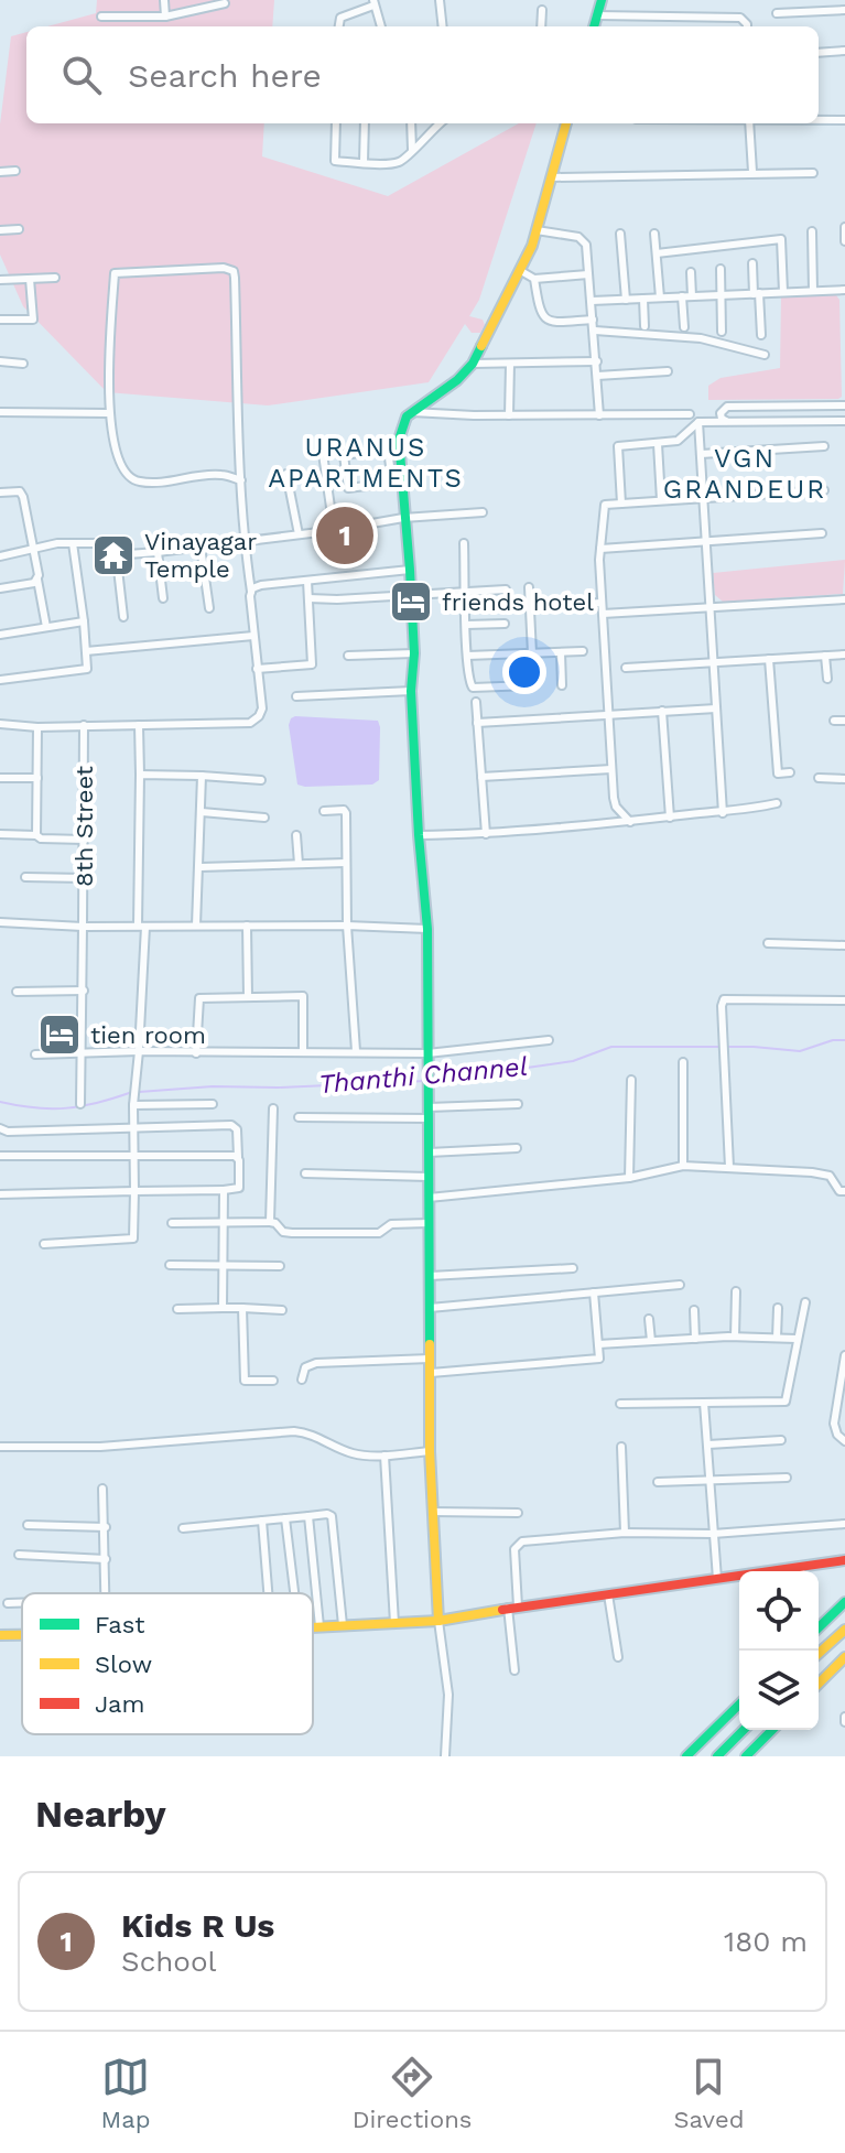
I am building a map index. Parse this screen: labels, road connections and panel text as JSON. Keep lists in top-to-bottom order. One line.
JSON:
{"streets":{"street":["8th Street"]},"districts":["URANUS APARTMENTS","VGN GRANDEUR"],"water":["Thanthi Channel"],"places":{"temple":["Vinayagar Temple"],"hotel":["friends hotel","tien room"]},"legend":["Fast","Slow","Jam"],"page":{"search":"Search here","pins":"1","heading":"Nearby","list":[{"mark":"1","name":"Kids R Us","note":"School","value":"180 m"}],"nav":["Map","Directions","Saved"]}}
